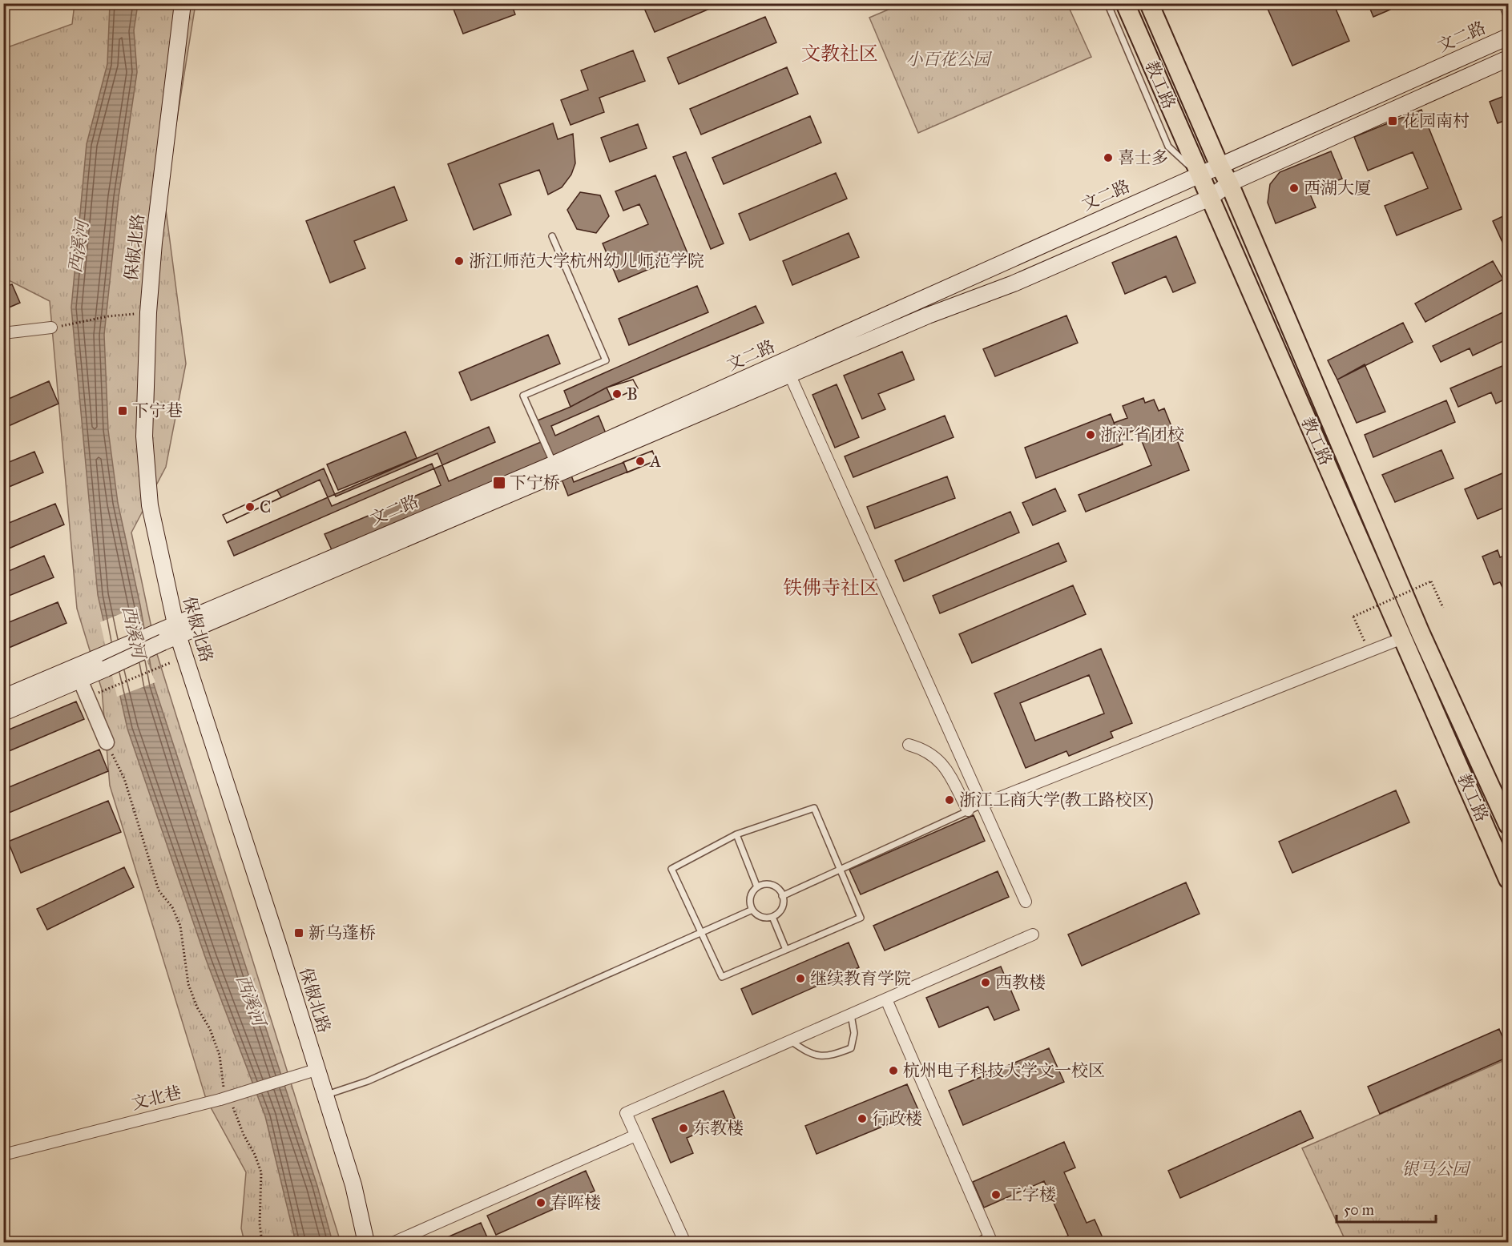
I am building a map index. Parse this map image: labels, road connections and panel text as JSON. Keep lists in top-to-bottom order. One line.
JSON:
{"streets":{"main road":["文二路","教工路","保俶北路"],"street":["文北巷"]},"crossings":[["文二路","教工路"],["文二路","保俶北路"],["保俶北路","文北巷"]],"districts":["文教社区","铁佛寺社区"],"water":["西溪河"],"parks":["小百花公园","银马公园"],"places":{"transit":["花园南村","下宁巷","下宁桥","新乌蓬桥"],"other":["喜士多","西湖大厦","浙江师范大学杭州幼儿师范学院","B","浙江省团校","A","C","浙江工商大学(教工路校区)","继续教育学院","西教楼","杭州电子科技大学文一校区","行政楼","东教楼","工字楼","春晖楼"]},"scale_bar":"50 m"}
